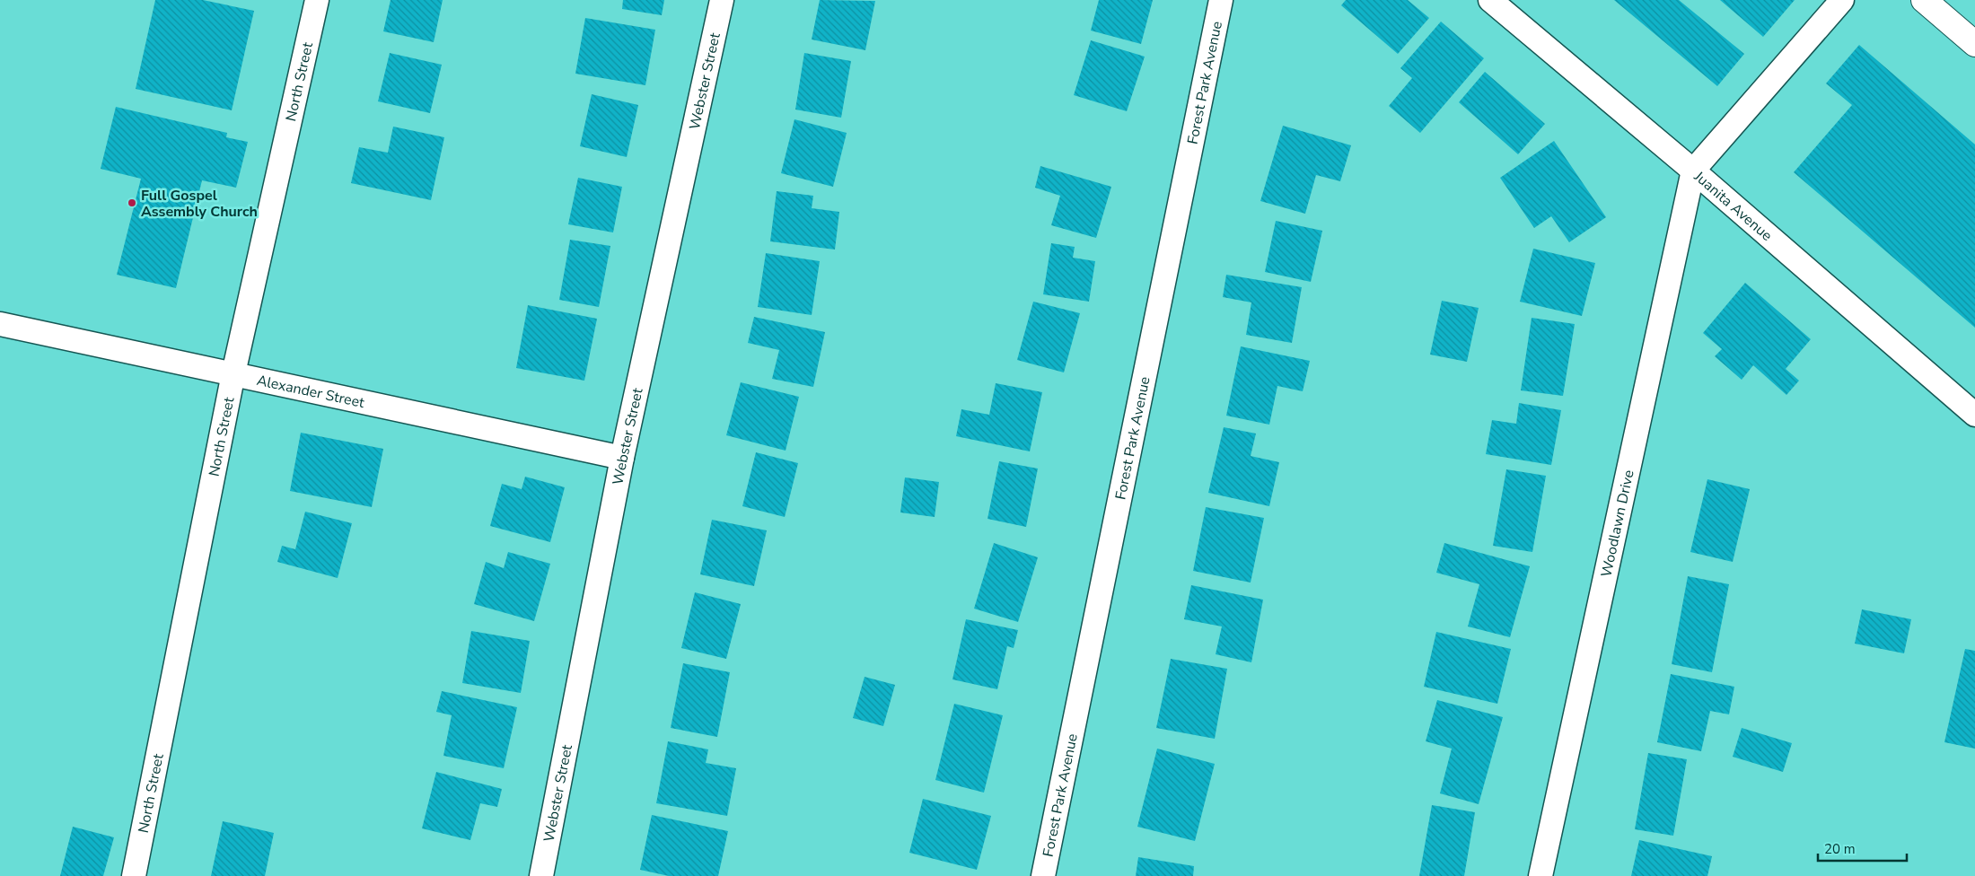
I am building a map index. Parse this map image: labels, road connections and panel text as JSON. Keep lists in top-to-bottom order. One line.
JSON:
{"streets":{"street":["North Street","Webster Street","Forest Park Avenue","Juanita Avenue","Alexander Street","Woodlawn Drive"]},"crossings":[["North Street","Alexander Street"],["Webster Street","Alexander Street"],["Juanita Avenue","Woodlawn Drive"]],"places":["Full Gospel Assembly Church"],"scale_bar":"20 m"}
